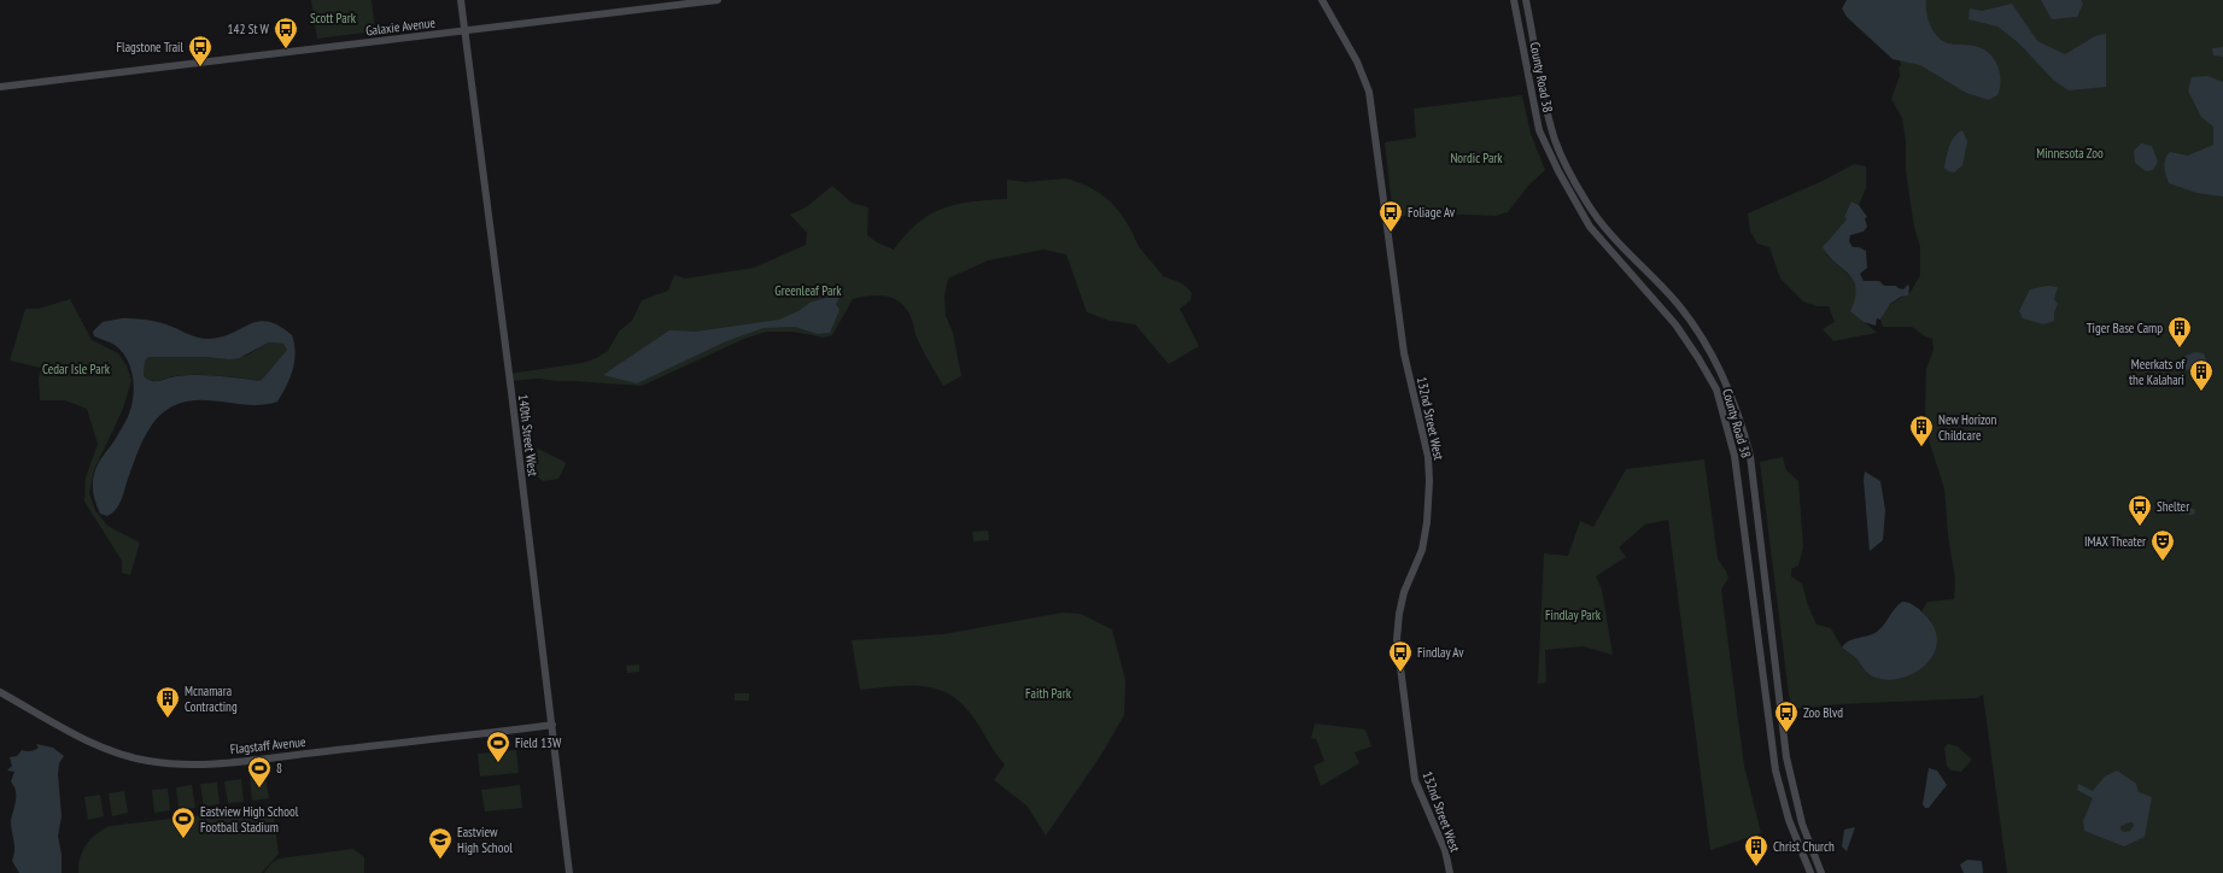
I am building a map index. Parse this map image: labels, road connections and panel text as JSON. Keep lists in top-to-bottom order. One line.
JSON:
{"streets":{"street":["Galaxie Avenue","County Road 38","132nd Street West","140th Street West","Flagstaff Avenue"]},"crossings":[["Galaxie Avenue","140th Street West"],["140th Street West","Flagstaff Avenue"]],"parks":["Scott Park","Minnesota Zoo","Nordic Park","Greenleaf Park","Cedar Isle Park","Findlay Park","Faith Park"],"places":{"bus stop":["142 St W","Flagstone Trail","Foliage Av","Shelter","Findlay Av","Zoo Blvd"],"building":["Tiger Base Camp","Meerkats of the Kalahari","New Horizon Childcare","Mcnamara Contracting","Christ Church"],"theatre":["IMAX Theater"],"sports":["Field 13W","8","Eastview High School Football Stadium"],"school or university":["Eastview High School"]}}
